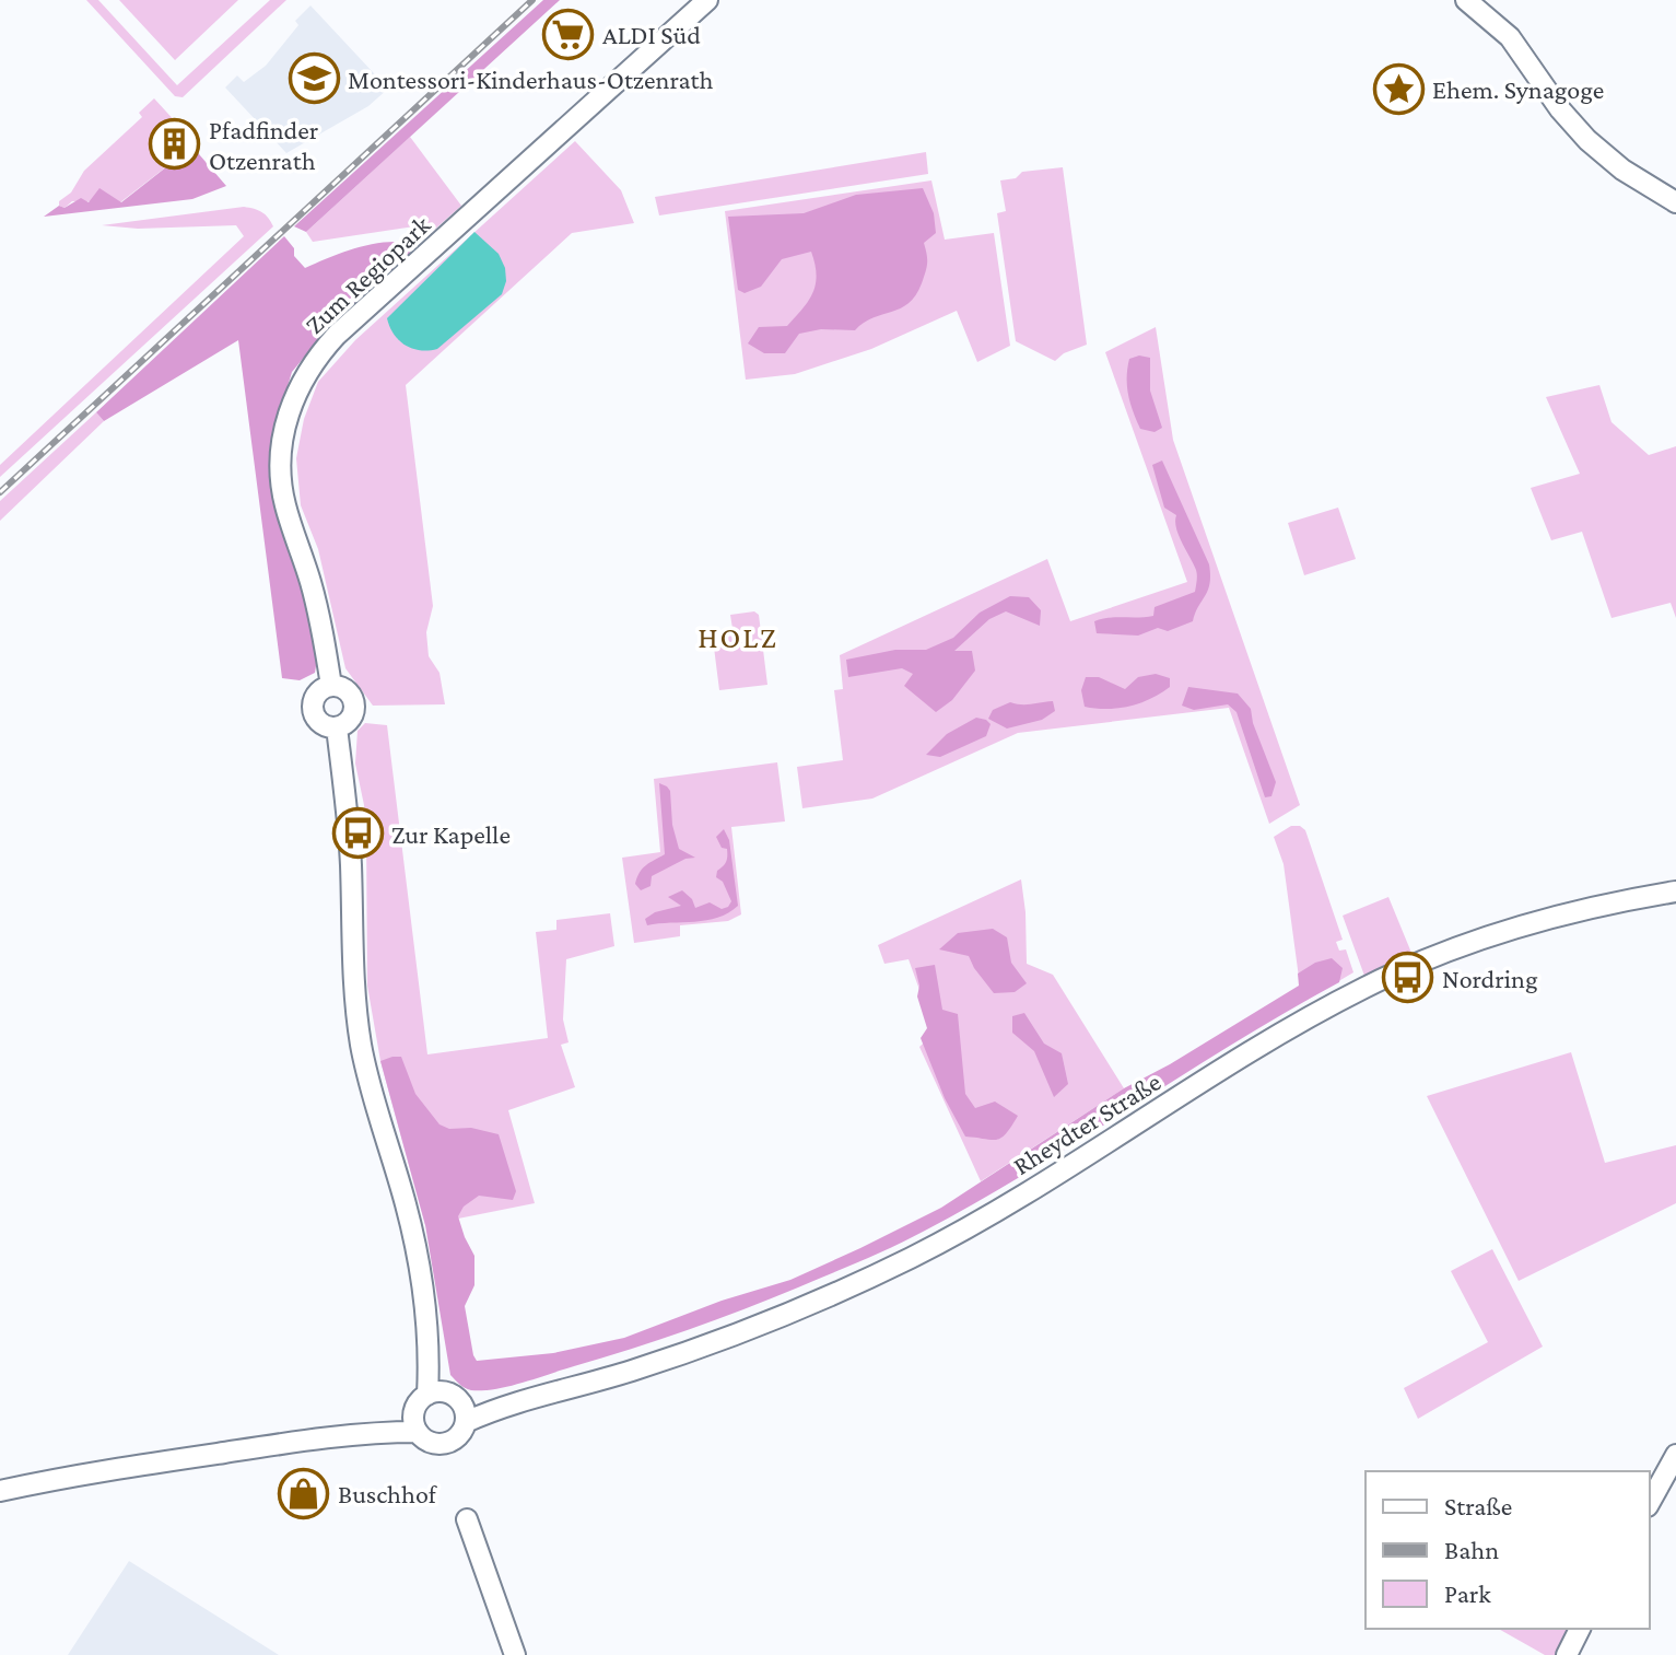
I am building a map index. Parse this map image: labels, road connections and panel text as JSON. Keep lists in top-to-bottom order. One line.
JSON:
{"streets":{"street":["Zum Regiopark","Rheydter Straße"]},"crossings":[["Zum Regiopark","Rheydter Straße"]],"districts":["HOLZ"],"places":{"supermarket":["ALDI Süd"],"school or university":["Montessori-Kinderhaus-Otzenrath"],"place":["Ehem. Synagoge"],"building":["Pfadfinder Otzenrath"],"bus stop":["Zur Kapelle","Nordring"],"shop":["Buschhof"]},"legend":["Straße","Bahn","Park"]}
